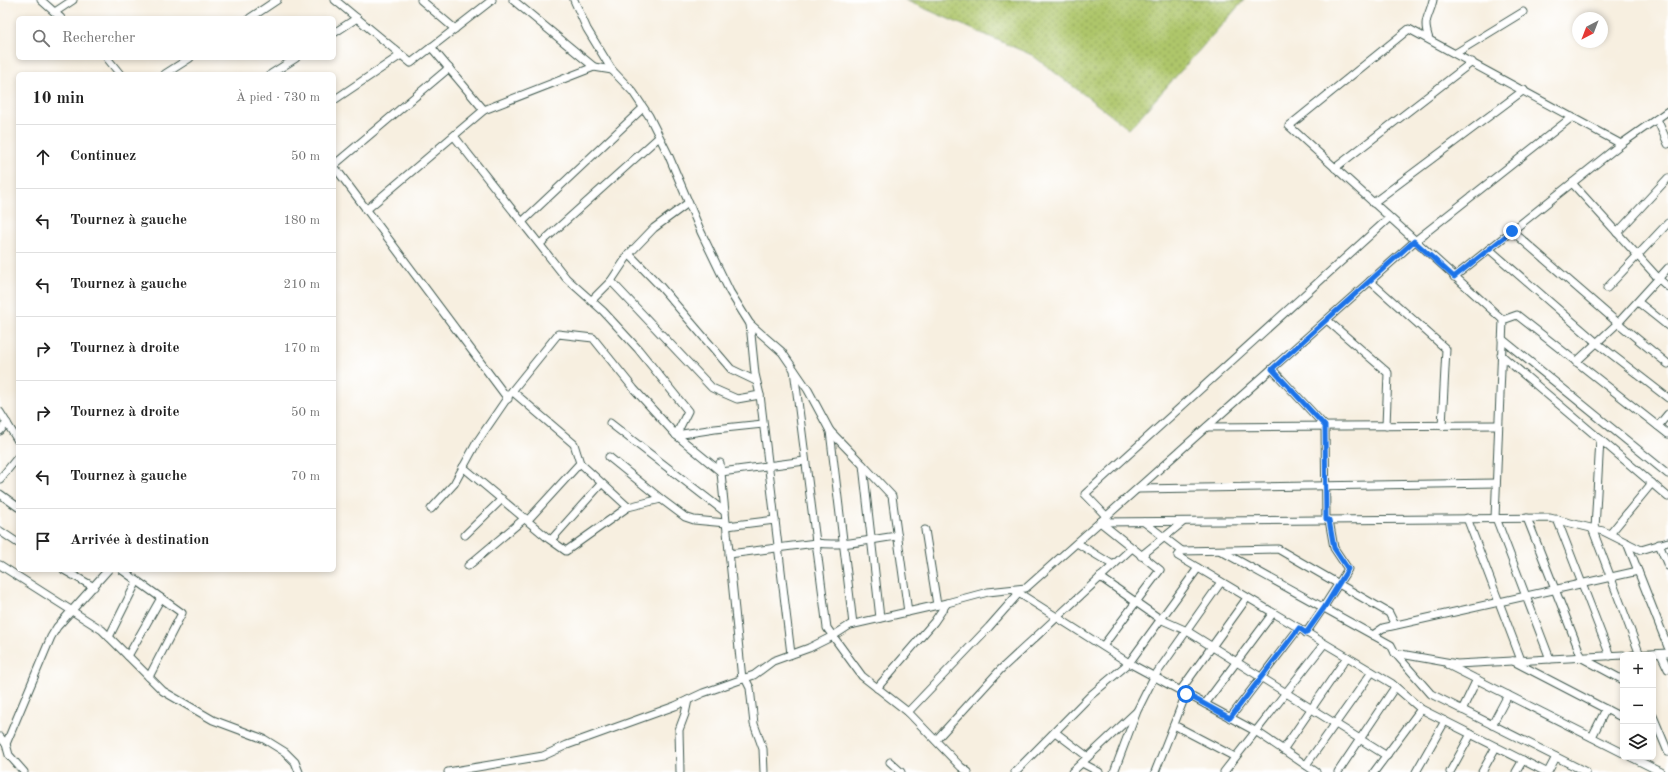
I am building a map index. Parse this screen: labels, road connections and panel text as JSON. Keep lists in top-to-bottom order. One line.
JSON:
{"north":"bottom left","page":{"search":"Rechercher","heading":["10 min","À pied · 730 m"],"list":[["Continuez","50 m"],["Tournez à gauche","180 m"],["Tournez à gauche","210 m"],["Tournez à droite","170 m"],["Tournez à droite","50 m"],["Tournez à gauche","70 m"],"Arrivée à destination"],"map_buttons":["+","−"]}}
